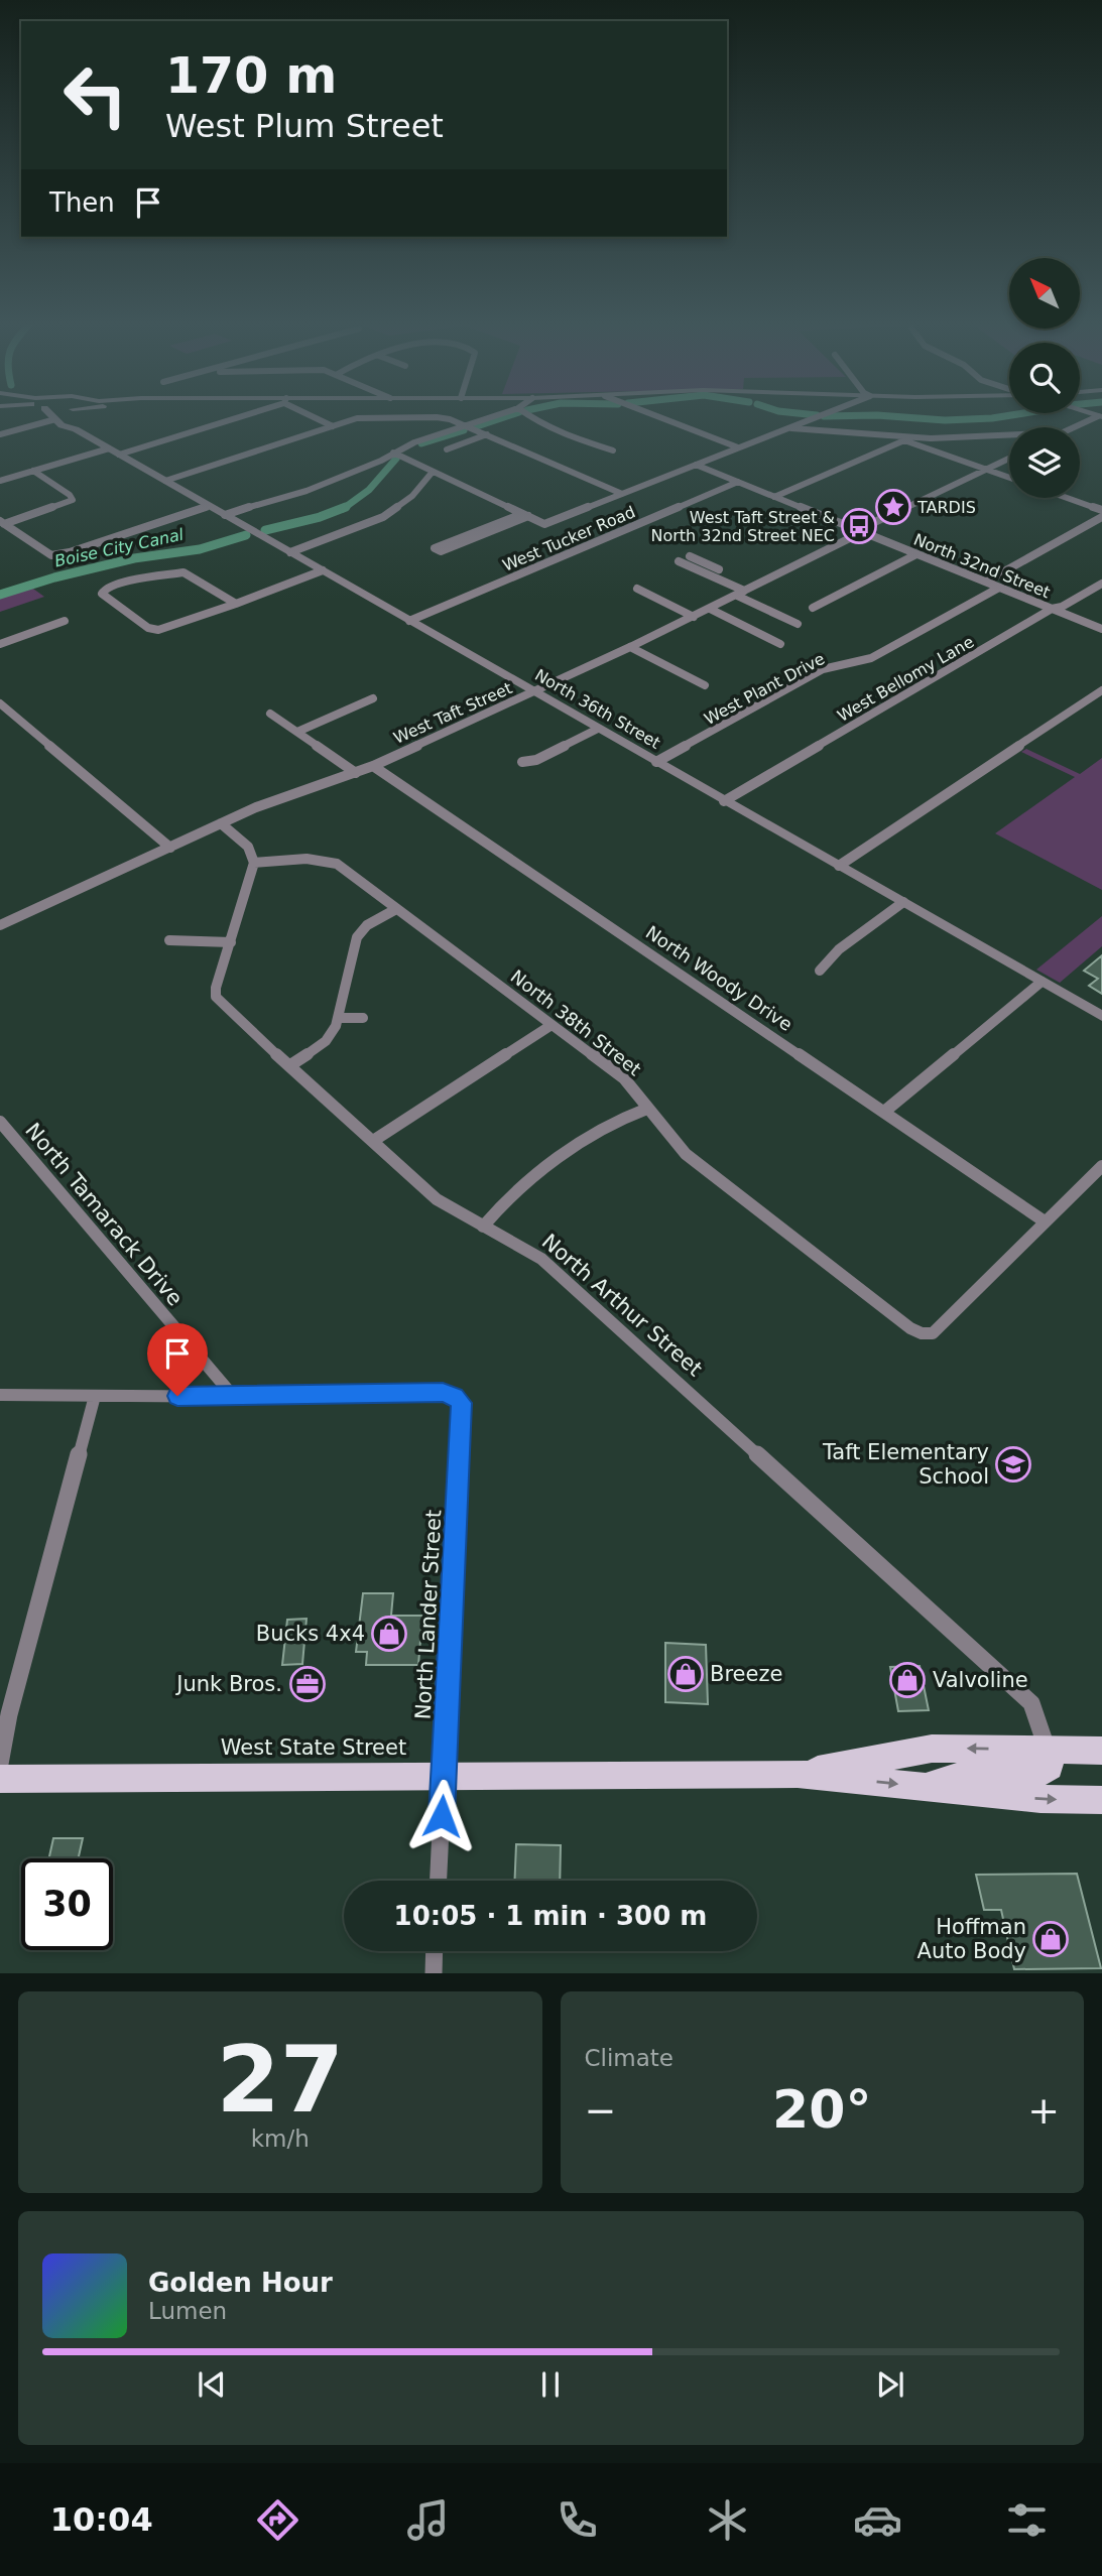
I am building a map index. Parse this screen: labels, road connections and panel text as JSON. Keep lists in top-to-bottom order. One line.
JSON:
{"streets":{"main road":["West State Street"],"street":["West Tucker Road","North 32nd Street","West Bellomy Lane","West Plant Drive","North 36th Street","West Taft Street","North Woody Drive","North 38th Street","North Tamarack Drive","North Arthur Street","North Lander Street"]},"crossings":[["West Tucker Road","North 32nd Street"],["West Tucker Road","North 36th Street"],["North 32nd Street","West Bellomy Lane"],["North 32nd Street","West Plant Drive"],["North 32nd Street","West Taft Street"],["West Bellomy Lane","North 36th Street"],["West Plant Drive","North 36th Street"],["North 36th Street","West Taft Street"],["West Taft Street","North Woody Drive"],["North Woody Drive","North 38th Street"],["North 38th Street","North Arthur Street"],["North Tamarack Drive","North Lander Street"],["North Arthur Street","West State Street"],["North Lander Street","West State Street"]],"water":["Boise City Canal"],"places":{"place":["TARDIS"],"bus stop":["West Taft Street & North 32nd Street NEC"],"school or university":["Taft Elementary School"],"shop":["Bucks 4x4","Breeze","Valvoline","Hoffman Auto Body"],"office":["Junk Bros."]},"north":"top left","page":{"turn":["170 m","West Plum Street"],"then":"Then","limit":"30","trip":"10:05 · 1 min · 300 m","tile":[["27","km/h"],"Climate"],"heat":["−","20°","+"],"song":["Golden Hour","Lumen"],"tabs":"10:04"}}
